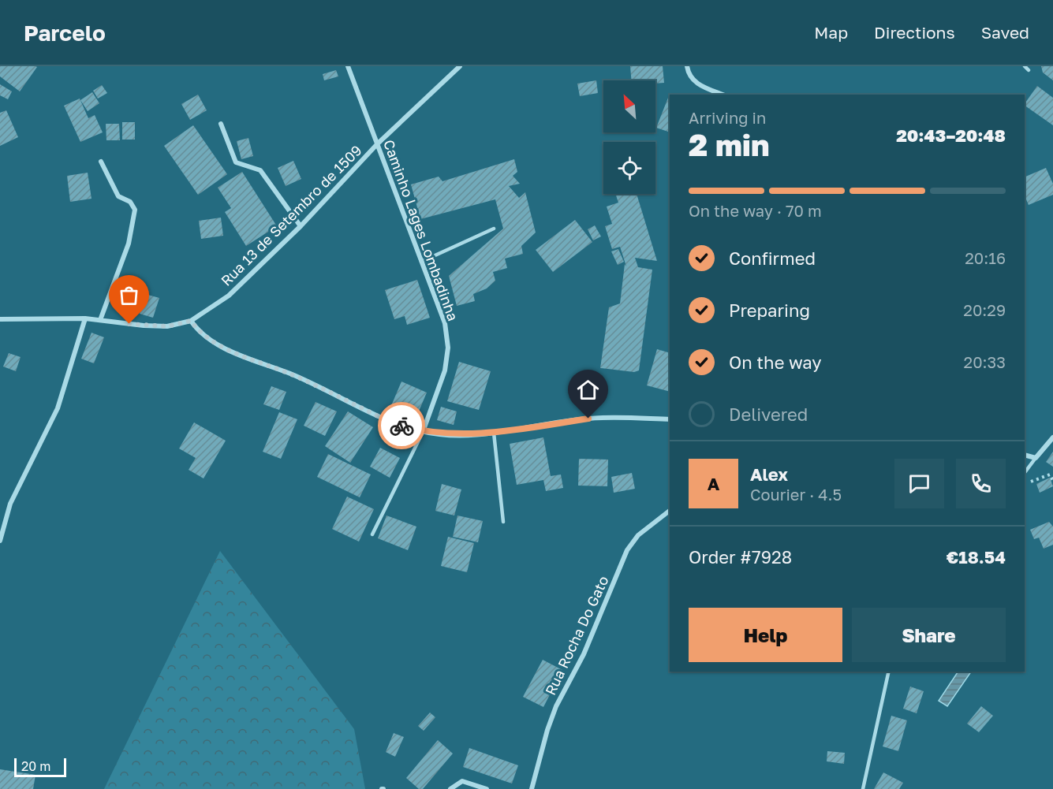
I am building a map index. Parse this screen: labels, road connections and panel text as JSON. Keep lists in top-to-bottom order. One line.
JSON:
{"streets":{"street":["Rua 13 de Setembro de 1509","Caminho Lages Lombadinha","Rua Rocha Do Gato"]},"crossings":[["Rua 13 de Setembro de 1509","Caminho Lages Lombadinha"]],"scale_bar":"20 m","north":"top left","page":{"header":"Parcelo","nav":["Map","Directions","Saved"],"heading":["2 min","Arriving in","20:43–20:48"],"panel":["Alex","Courier · 4.5","Order #7928","€18.54"],"bar":"On the way · 70 m","list":[["Confirmed","20:16"],["Preparing","20:29"],["On the way","20:33"],"Delivered"],"round":"A","buttons":["Help","Share"],"scale":"20 m"}}
